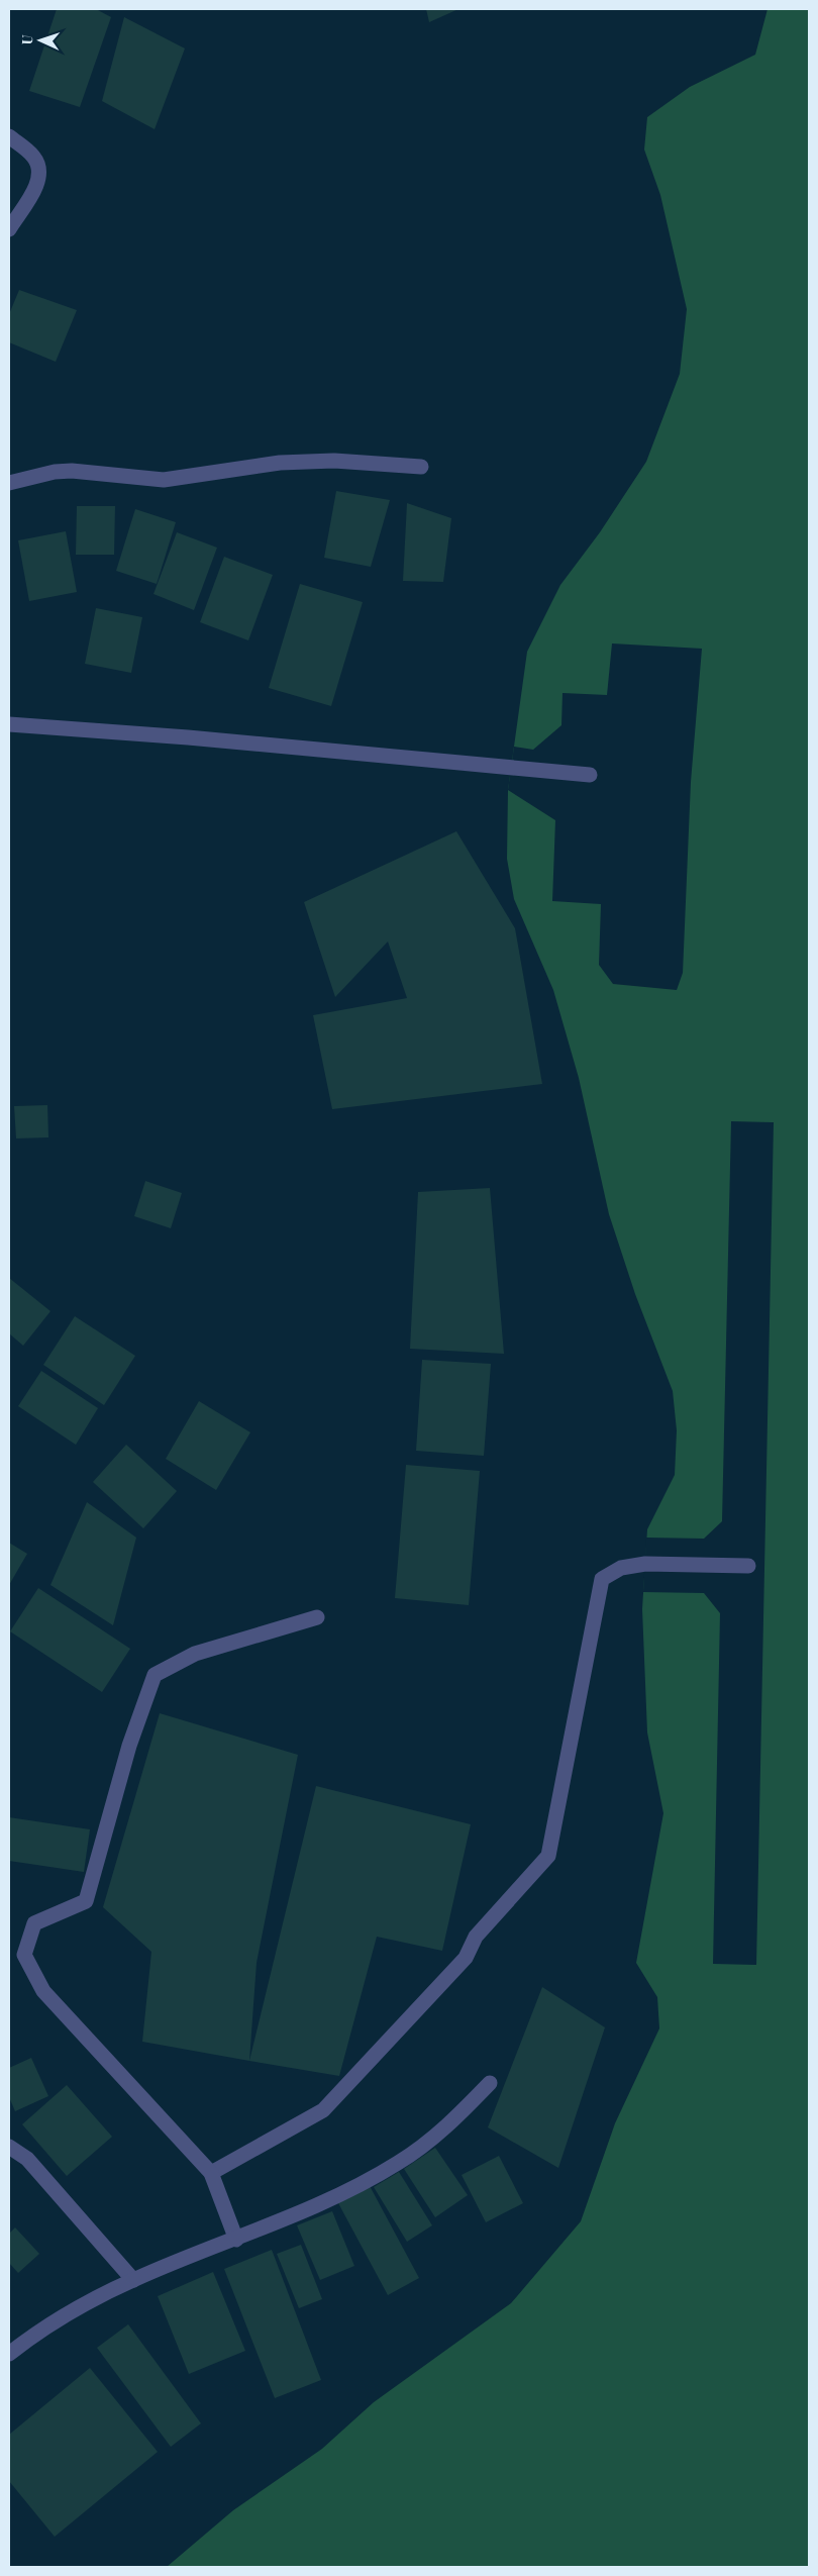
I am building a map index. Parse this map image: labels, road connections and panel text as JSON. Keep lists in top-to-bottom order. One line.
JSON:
{"north":"left"}
